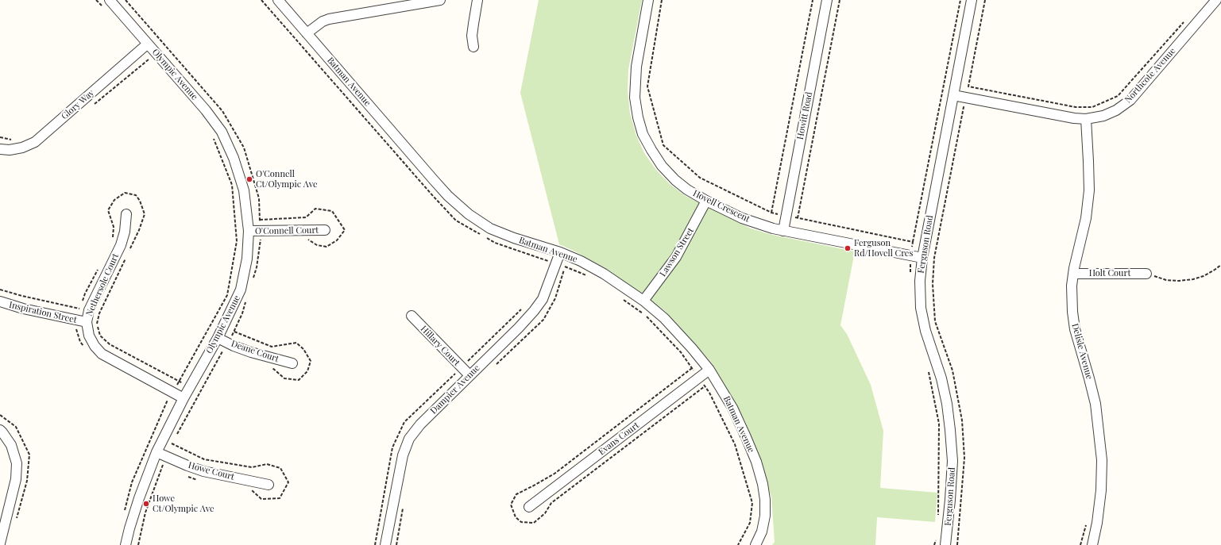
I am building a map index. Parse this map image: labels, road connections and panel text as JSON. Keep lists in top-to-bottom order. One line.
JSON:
{"streets":{"street":["Olympic Avenue","Northcote Avenue","Batman Avenue","Glory Way","Howitt Road","Hovell Crescent","O'Connell Court","Ferguson Road","Lawson Street","Holt Court","Nethersole Court","Inspiration Street","Hillary Court","Deane Court","Delisle Avenue","Dampier Avenue","Evans Court","Howe Court"]},"crossings":[["Olympic Avenue","Glory Way"],["Olympic Avenue","O'Connell Court"],["Olympic Avenue","Nethersole Court"],["Olympic Avenue","Deane Court"],["Olympic Avenue","Howe Court"],["Northcote Avenue","Ferguson Road"],["Northcote Avenue","Delisle Avenue"],["Batman Avenue","Lawson Street"],["Batman Avenue","Dampier Avenue"],["Batman Avenue","Evans Court"],["Howitt Road","Hovell Crescent"],["Hovell Crescent","Ferguson Road"],["Hovell Crescent","Lawson Street"],["Holt Court","Delisle Avenue"],["Nethersole Court","Inspiration Street"],["Hillary Court","Dampier Avenue"]],"places":["O'Connell Ct/Olympic Ave","Ferguson Rd/Hovell Cres","Howe Ct/Olympic Ave"]}
